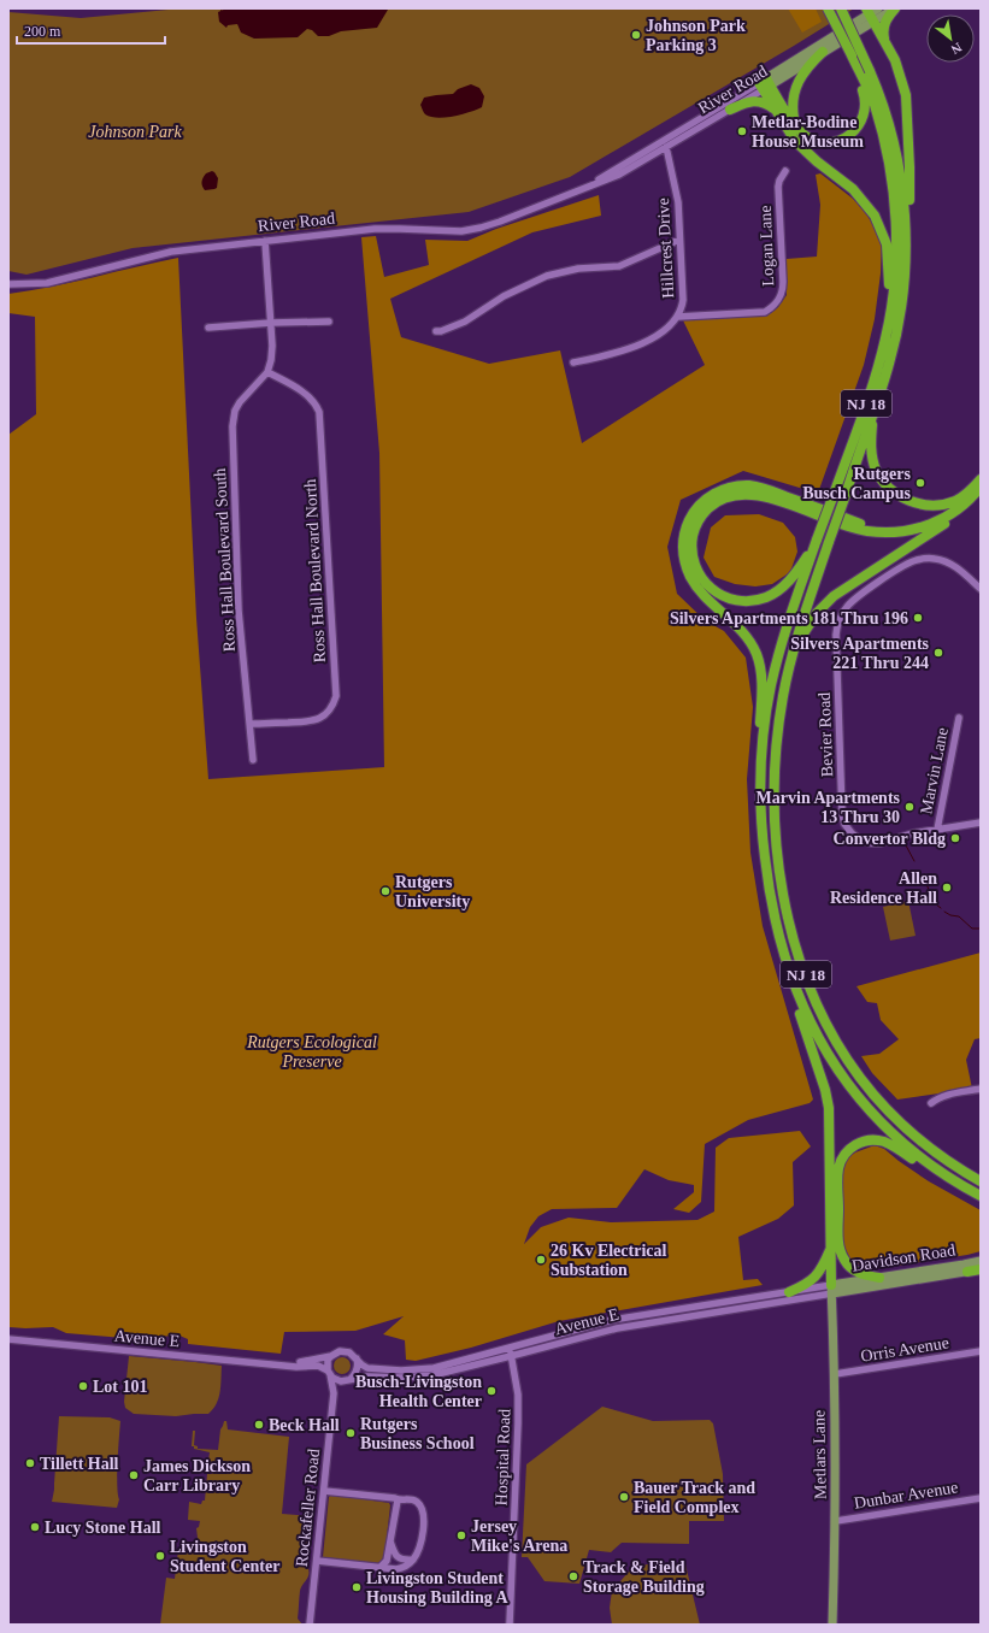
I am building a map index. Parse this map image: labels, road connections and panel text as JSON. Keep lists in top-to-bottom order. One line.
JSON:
{"streets":{"highway":["NJ 18"],"main road":["River Road","Davidson Road","Metlars Lane"],"street":["Logan Lane","Hillcrest Drive","Ross Hall Boulevard South","Ross Hall Boulevard North","Bevier Road","Marvin Lane","Avenue E","Orris Avenue","Hospital Road","Dunbar Avenue","Rockafeller Road"]},"crossings":[["River Road","Hillcrest Drive"],["Logan Lane","Hillcrest Drive"],["Ross Hall Boulevard South","Ross Hall Boulevard North"],["Bevier Road","Marvin Lane"],["Davidson Road","Avenue E"],["Davidson Road","Metlars Lane"],["Avenue E","Metlars Lane"],["Avenue E","Hospital Road"],["Avenue E","Rockafeller Road"],["Orris Avenue","Metlars Lane"],["Metlars Lane","Dunbar Avenue"]],"parks":["Johnson Park","Rutgers Ecological Preserve"],"places":["Johnson Park Parking 3","Metlar-Bodine House Museum","Rutgers Busch Campus","Silvers Apartments 181 Thru 196","Silvers Apartments 221 Thru 244","Marvin Apartments 13 Thru 30","Convertor Bldg","Allen Residence Hall","Rutgers University","26 Kv Electrical Substation","Lot 101","Busch-Livingston Health Center","Beck Hall","Rutgers Business School","Tillett Hall","James Dickson Carr Library","Bauer Track and Field Complex","Lucy Stone Hall","Jersey Mike's Arena","Livingston Student Center","Track & Field Storage Building","Livingston Student Housing Building A"],"scale_bar":"200 m","north":"bottom right"}
